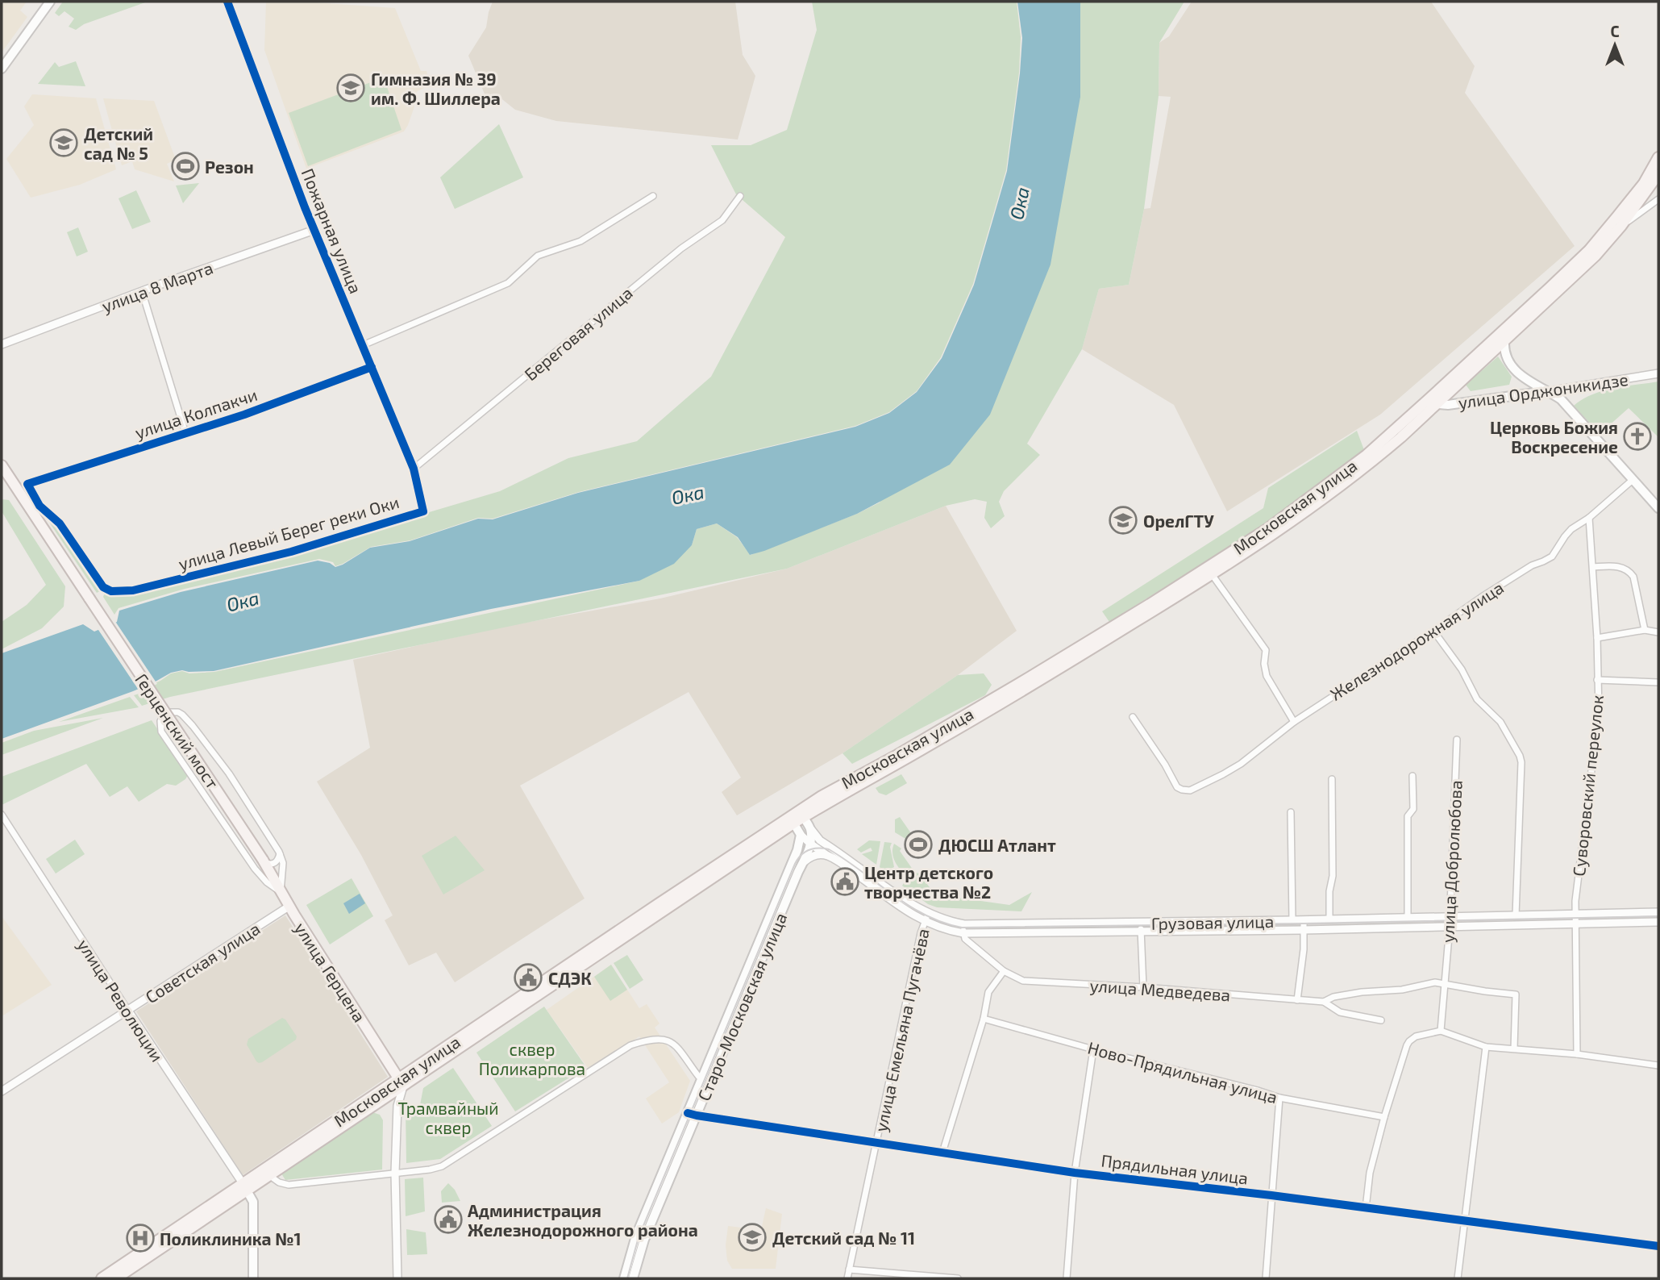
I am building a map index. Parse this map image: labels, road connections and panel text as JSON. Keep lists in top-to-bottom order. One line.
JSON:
{"streets":{"main road":["улица Орджоникидзе","Московская улица","Герценский мост","Грузовая улица","улица Герцена","Старо-Московская улица"],"street":["Пожарная улица","улица 8 Марта","Береговая улица","улица Колпакчи","улица Левый Берег реки Оки","Железнодорожная улица","Суворовский переулок","улица Добролюбова","Советская улица","улица Медведева","улица Революции","улица Емельяна Пугачёва","Ново-Прядильная улица","Прядильная улица"]},"crossings":[["Пожарная улица","улица 8 Марта"],["Пожарная улица","Береговая улица"],["Пожарная улица","улица Колпакчи"],["Пожарная улица","улица Левый Берег реки Оки"],["Береговая улица","улица Левый Берег реки Оки"],["улица Орджоникидзе","Московская улица"],["улица Колпакчи","улица Левый Берег реки Оки"],["Московская улица","Грузовая улица"],["Московская улица","улица Герцена"],["Московская улица","улица Революции"],["Железнодорожная улица","Суворовский переулок"],["Герценский мост","улица Герцена"],["Суворовский переулок","Грузовая улица"],["улица Добролюбова","Грузовая улица"],["Грузовая улица","улица Медведева"],["Грузовая улица","Старо-Московская улица"],["Грузовая улица","улица Емельяна Пугачёва"],["Советская улица","улица Герцена"],["Советская улица","улица Революции"],["Старо-Московская улица","Прядильная улица"],["улица Емельяна Пугачёва","Прядильная улица"]],"water":["Ока"],"parks":["сквер Поликарпова","Трамвайный сквер"],"places":{"school or university":["Гимназия № 39 им. Ф. Шиллера","Детский сад № 5","ОрелГТУ","Детский сад № 11"],"sports":["Резон","ДЮСШ Атлант"],"church":["Церковь Божия Воскресение"],"public building":["Центр детского творчества №2","СДЭК","Администрация Железнодорожного района"],"hospital":["Поликлиника №1"]},"north":"top"}
